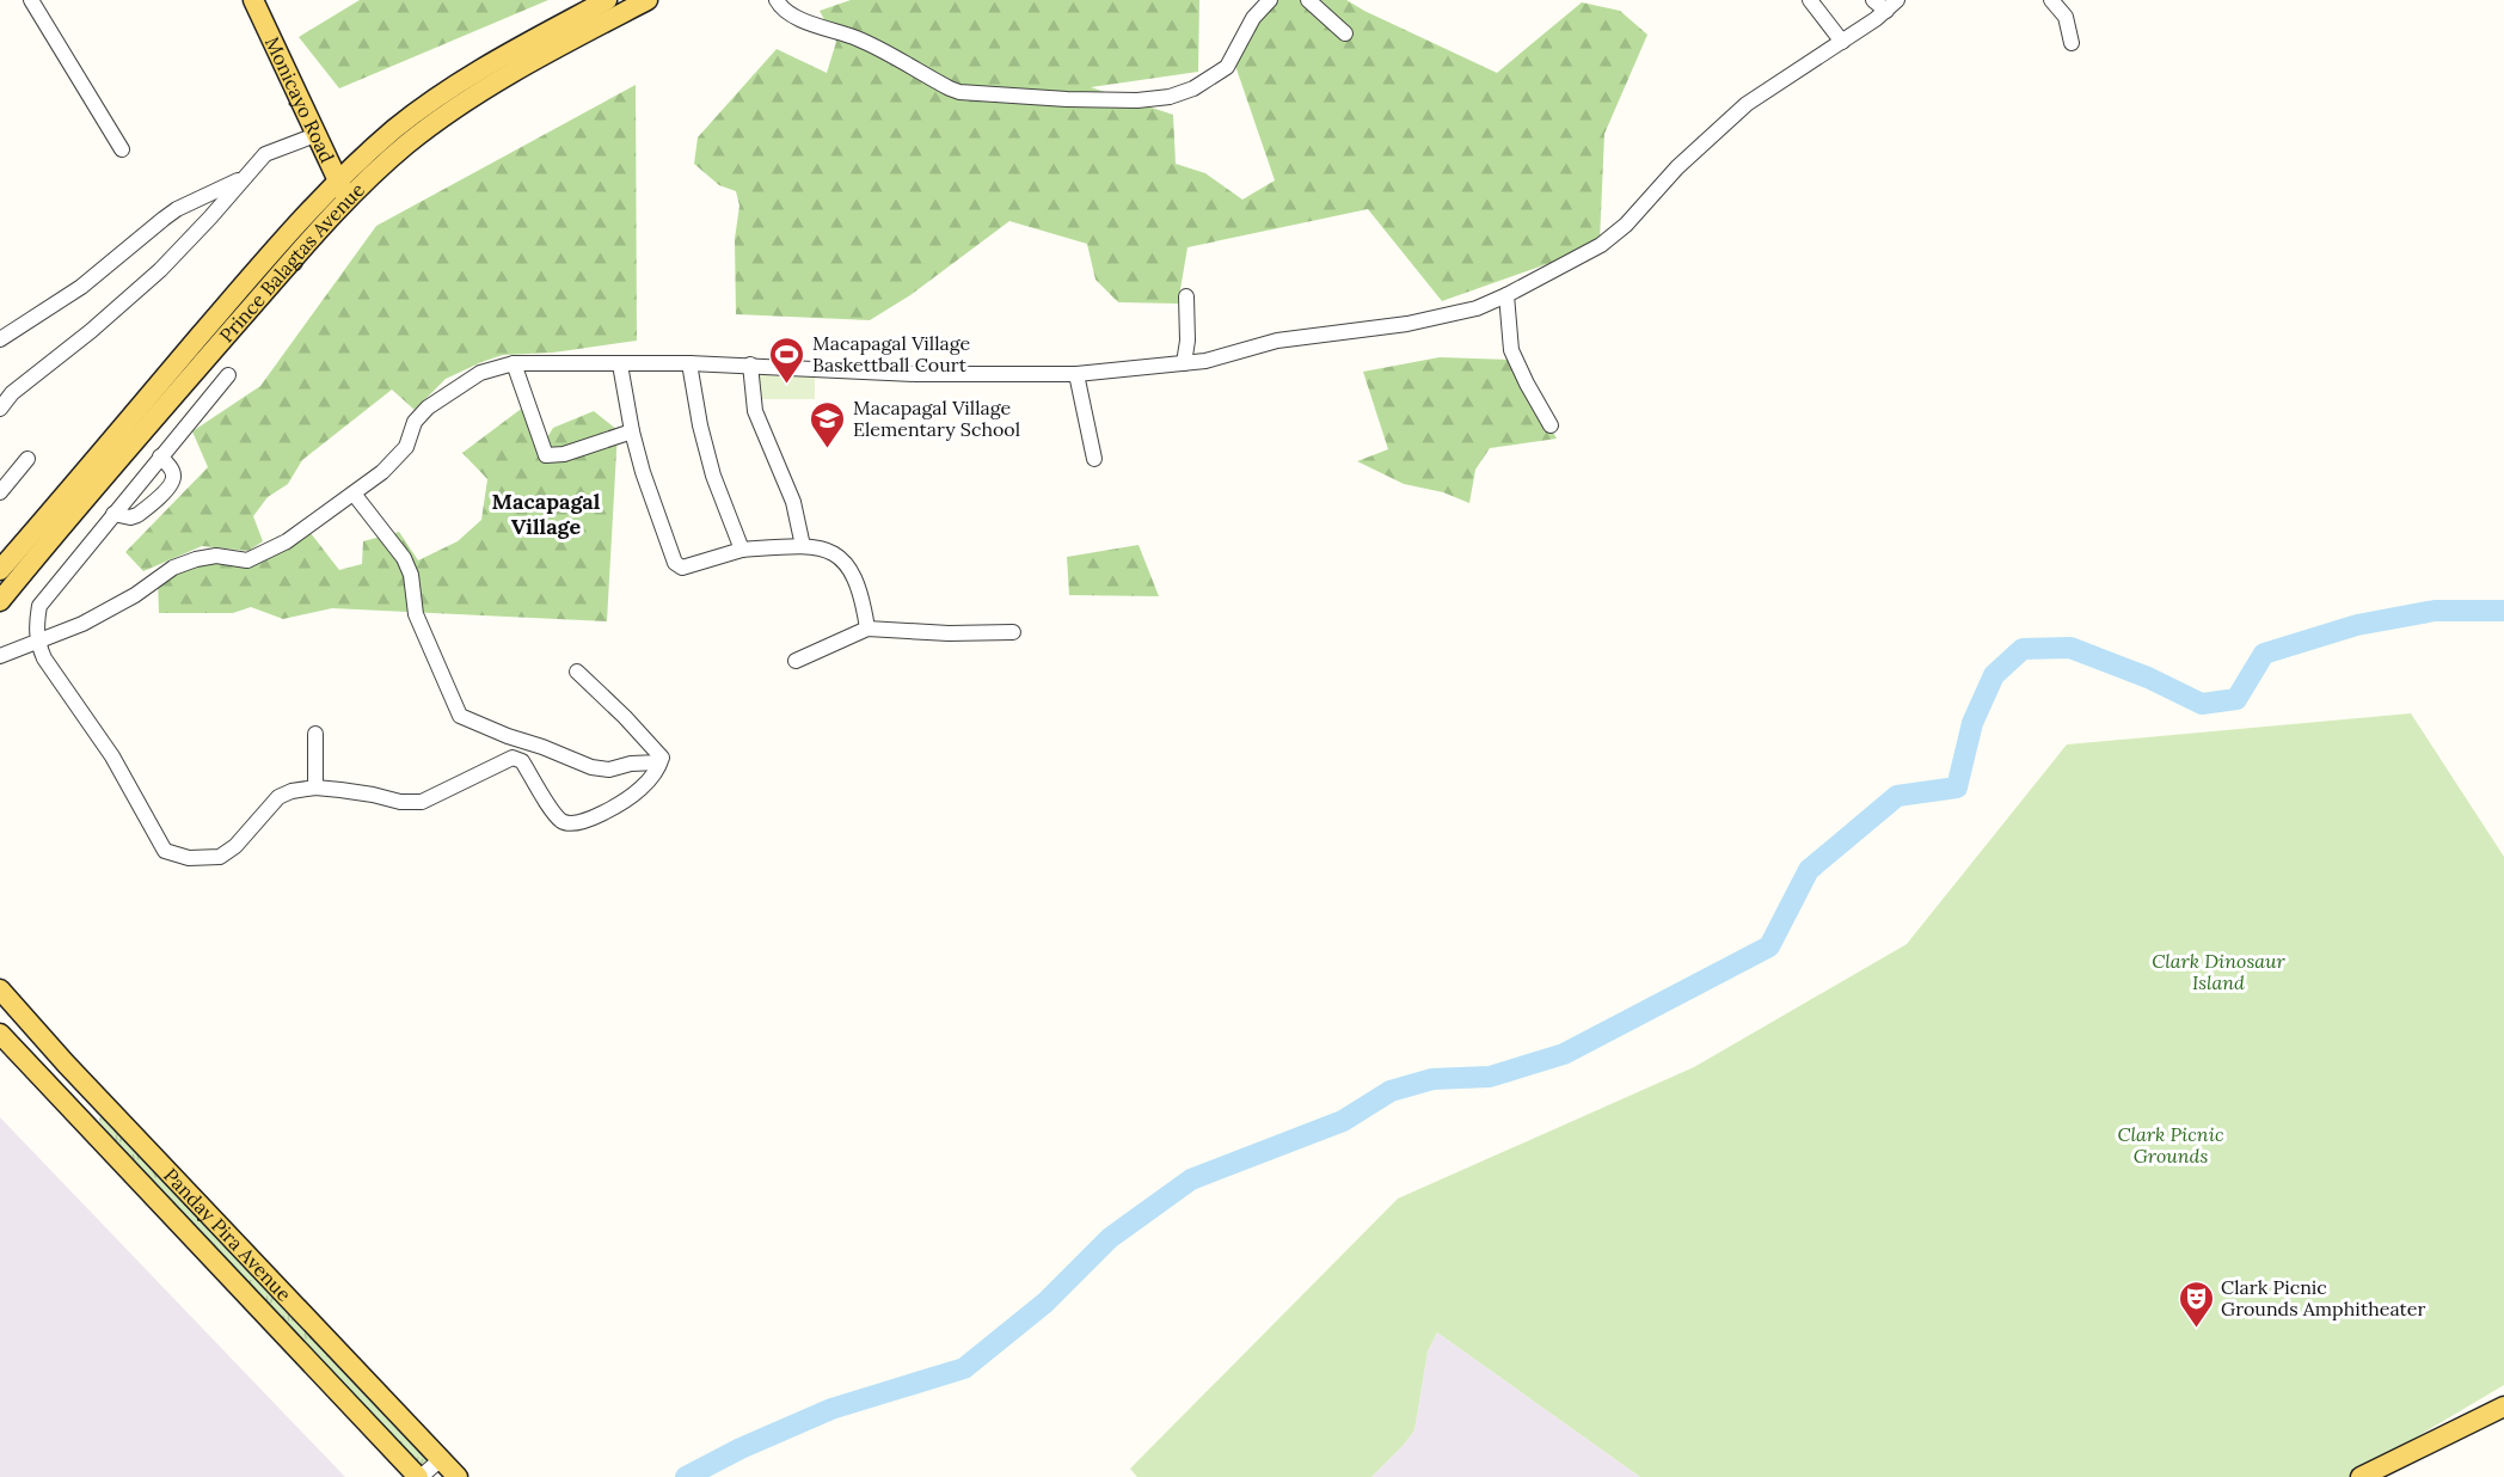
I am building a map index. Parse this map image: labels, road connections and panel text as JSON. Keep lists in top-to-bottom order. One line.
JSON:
{"streets":{"main road":["Monicayo Road","Prince Balagtas Avenue","Panday Pira Avenue"]},"crossings":[["Monicayo Road","Prince Balagtas Avenue"]],"districts":["Macapagal Village"],"parks":["Clark Dinosaur Island","Clark Picnic Grounds"],"places":{"sports":["Macapagal Village Baskettball Court"],"school or university":["Macapagal Village Elementary School"],"theatre":["Clark Picnic Grounds Amphitheater"]}}
